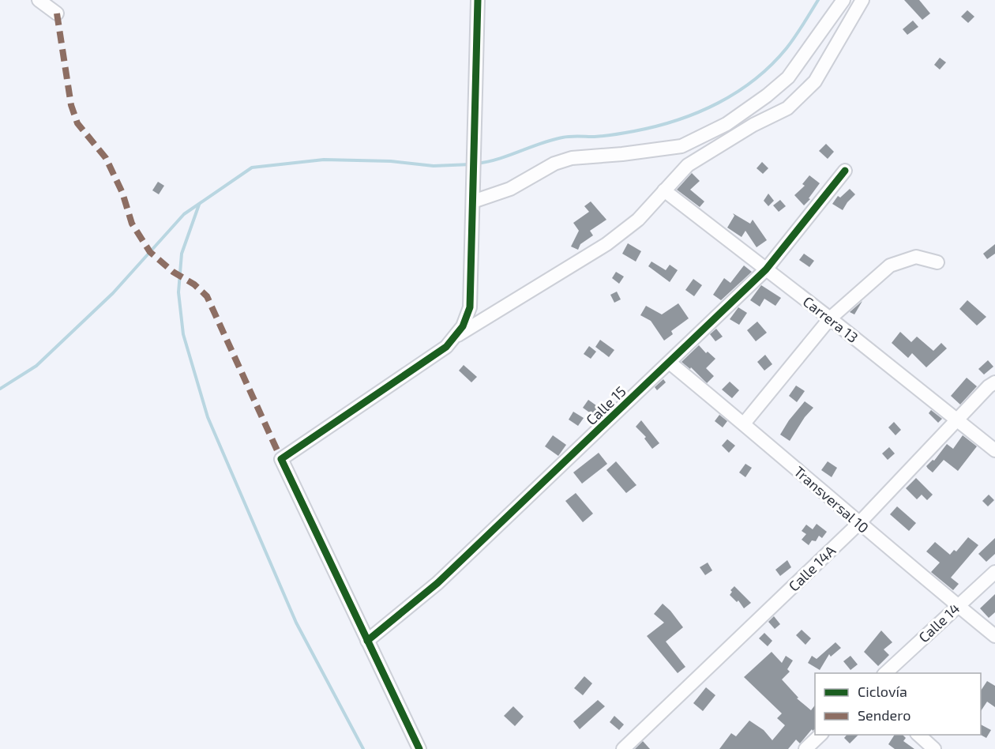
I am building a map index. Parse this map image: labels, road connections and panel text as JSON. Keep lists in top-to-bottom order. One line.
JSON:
{"streets":{"street":["Carrera 13","Calle 15","Transversal 10","Calle 14A","Calle 14"]},"crossings":[["Carrera 13","Calle 15"],["Carrera 13","Calle 14A"],["Calle 15","Transversal 10"],["Transversal 10","Calle 14A"],["Transversal 10","Calle 14"]],"legend":["Ciclovía","Sendero"]}
